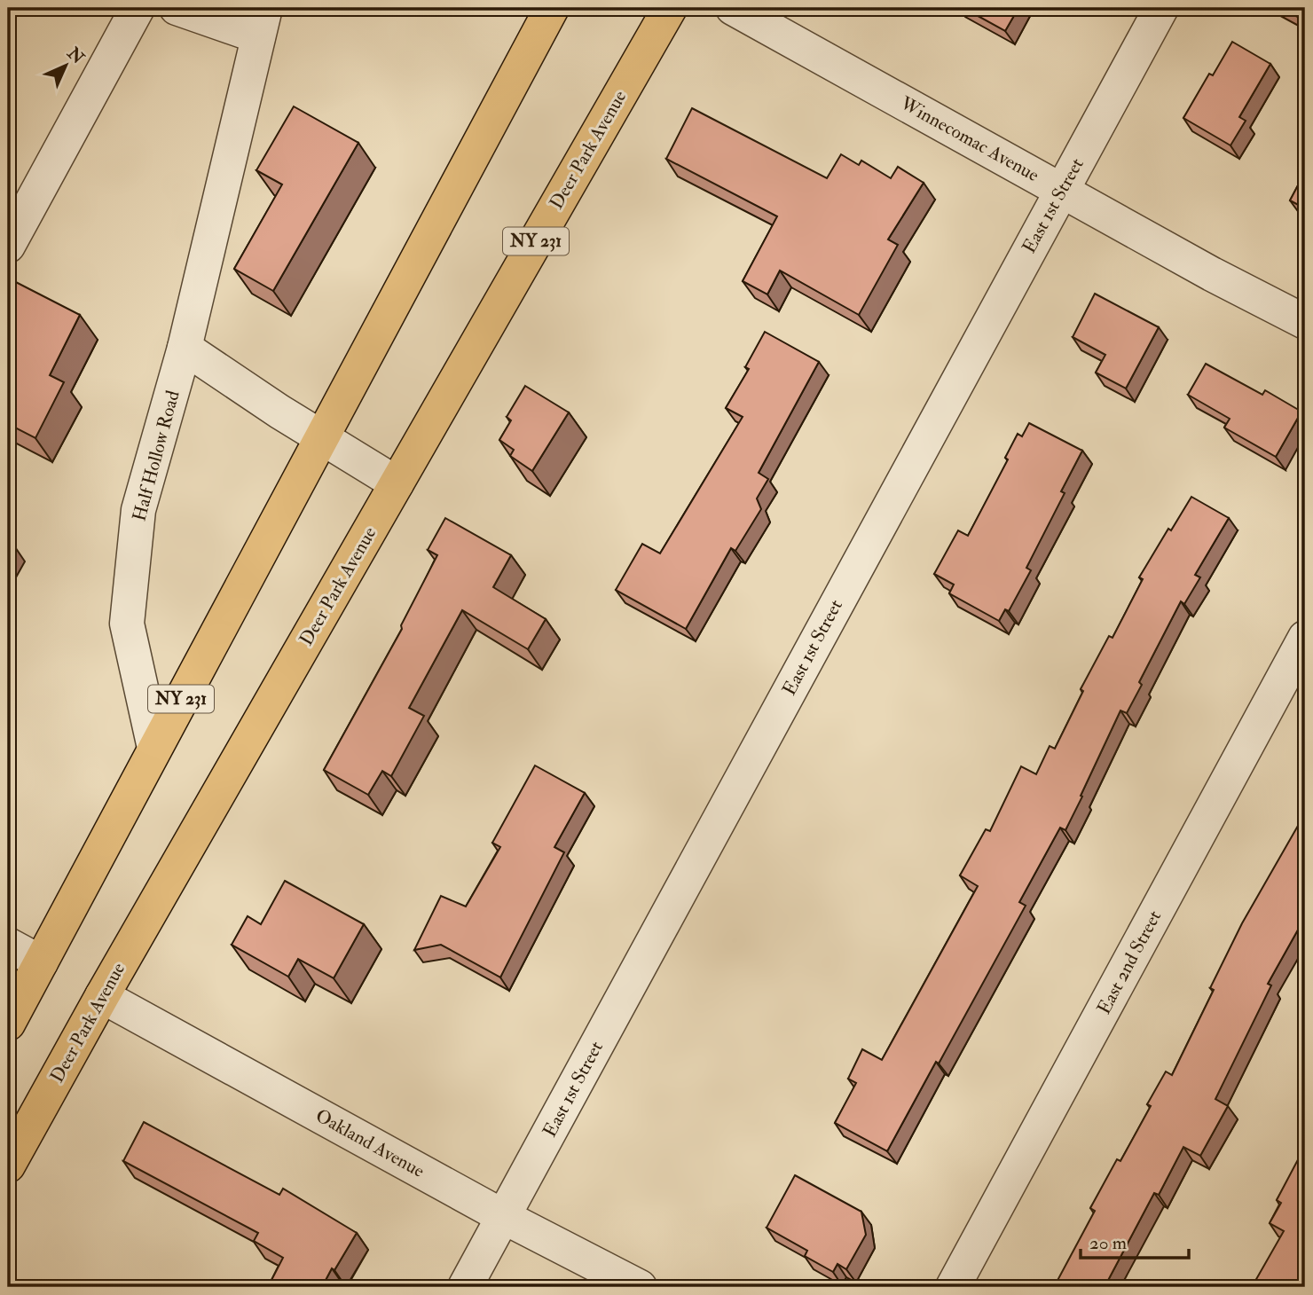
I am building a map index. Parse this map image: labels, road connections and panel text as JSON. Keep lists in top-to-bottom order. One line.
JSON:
{"streets":{"main road":["Deer Park Avenue","NY 231"],"street":["Winnecomac Avenue","East 1st Street","Half Hollow Road","East 2nd Street","Oakland Avenue"]},"crossings":[["Winnecomac Avenue","East 1st Street"],["Deer Park Avenue","Oakland Avenue"],["East 1st Street","Oakland Avenue"],["NY 231","Half Hollow Road"]],"scale_bar":"20 m","north":"top right"}
